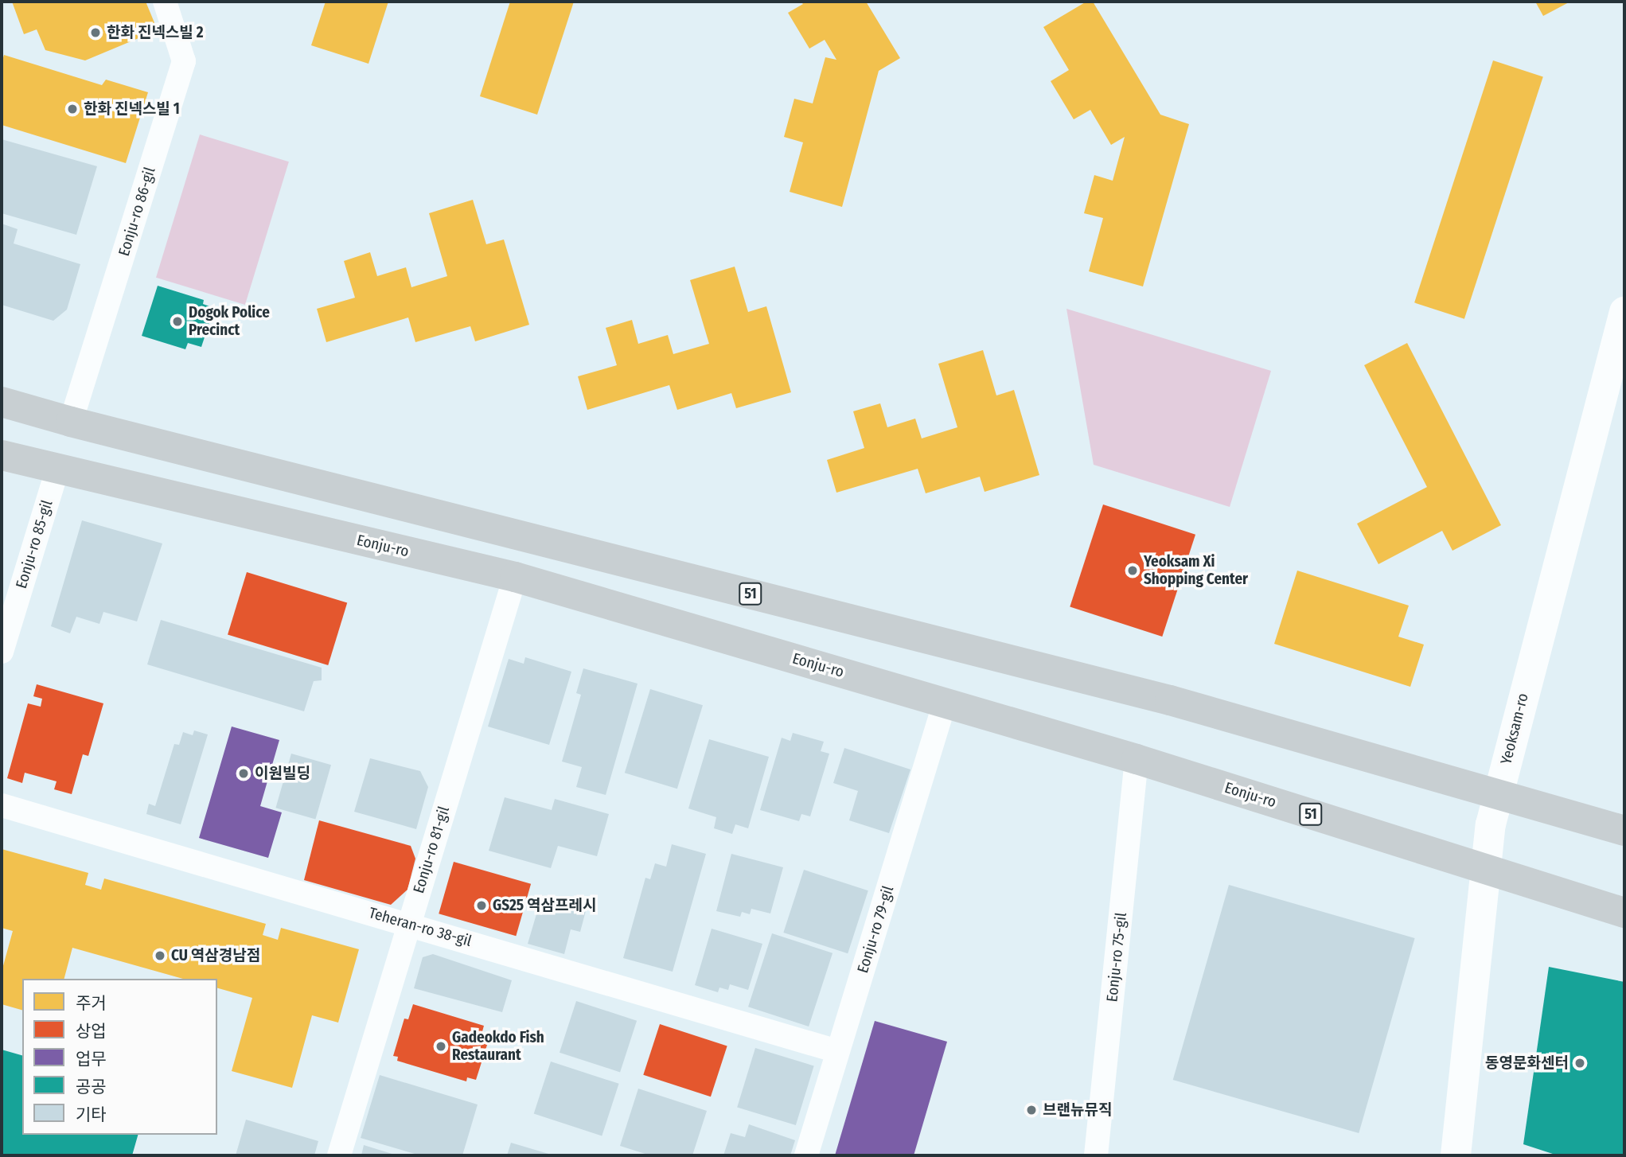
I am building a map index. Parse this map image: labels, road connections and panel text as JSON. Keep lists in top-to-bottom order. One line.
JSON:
{"streets":{"main road":["Eonju-ro","51","Yeoksam-ro"],"street":["Eonju-ro 86-gil","Eonju-ro 85-gil","Eonju-ro 81-gil","Teheran-ro 38-gil","Eonju-ro 79-gil","Eonju-ro 75-gil"]},"crossings":[["Eonju-ro 86-gil","51"],["Eonju-ro 85-gil","Eonju-ro"],["Eonju-ro","Yeoksam-ro"],["Eonju-ro","Eonju-ro 81-gil"],["Eonju-ro","Eonju-ro 79-gil"],["Eonju-ro","Eonju-ro 75-gil"],["51","Yeoksam-ro"],["Eonju-ro 81-gil","Teheran-ro 38-gil"],["Teheran-ro 38-gil","Eonju-ro 79-gil"]],"places":["한화 진넥스빌 2","한화 진넥스빌 1","Dogok Police Precinct","Yeoksam Xi Shopping Center","이원빌딩","GS25 역삼프레시","CU 역삼경남점","Gadeokdo Fish Restaurant","동영문화센터","브랜뉴뮤직"],"legend":["주거","상업","업무","공공","기타"]}
